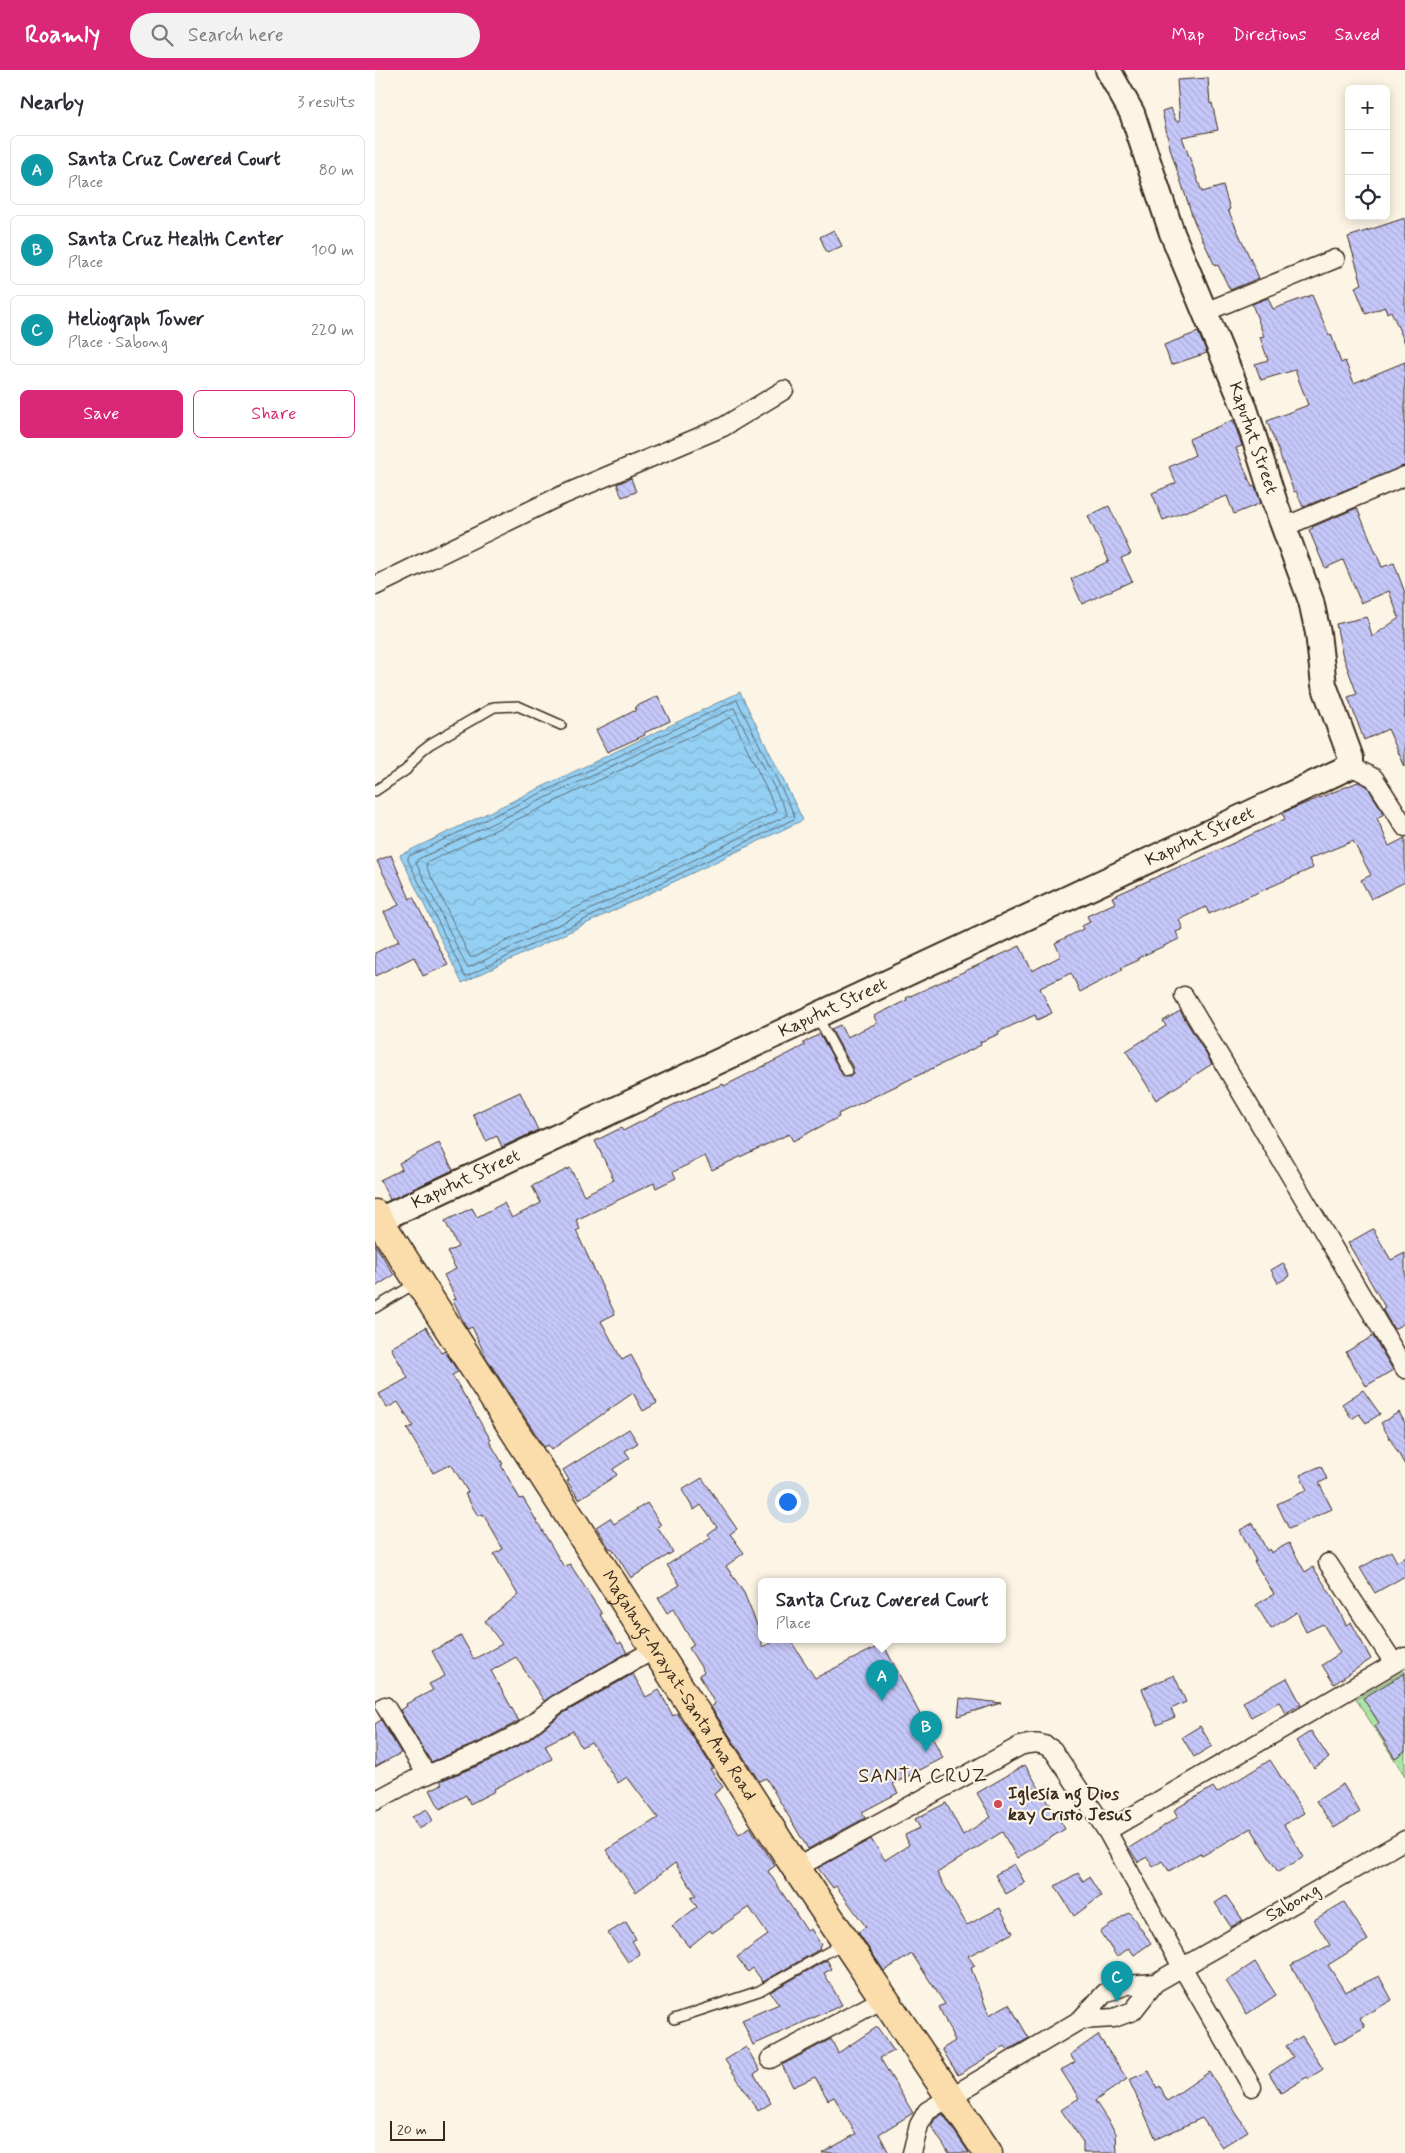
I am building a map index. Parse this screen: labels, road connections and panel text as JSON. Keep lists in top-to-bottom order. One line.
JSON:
{"streets":{"main road":["Magalang-Arayat-Santa Ana Road"],"street":["Kaputut Street","Sabong"]},"crossings":[["Kaputut Street","Magalang-Arayat-Santa Ana Road"]],"districts":["SANTA CRUZ"],"places":["Iglesia ng Dios kay Cristo Jesus"],"scale_bar":"20 m","page":{"header":"Roamly","search":"Search here","nav":["Map","Directions","Saved"],"heading":["Nearby","3 results"],"map_buttons":["+","−"],"list":[{"mark":"A","name":"Santa Cruz Covered Court","note":"Place","value":"80 m"},{"mark":"B","name":"Santa Cruz Health Center","note":"Place","value":"100 m"},{"mark":"C","name":"Heliograph Tower","note":"Place · Sabong","value":"220 m"}],"buttons":["Save","Share"],"popup":["Santa Cruz Covered Court","Place"],"pins":["A","B","C"],"scale":"20 m"}}
